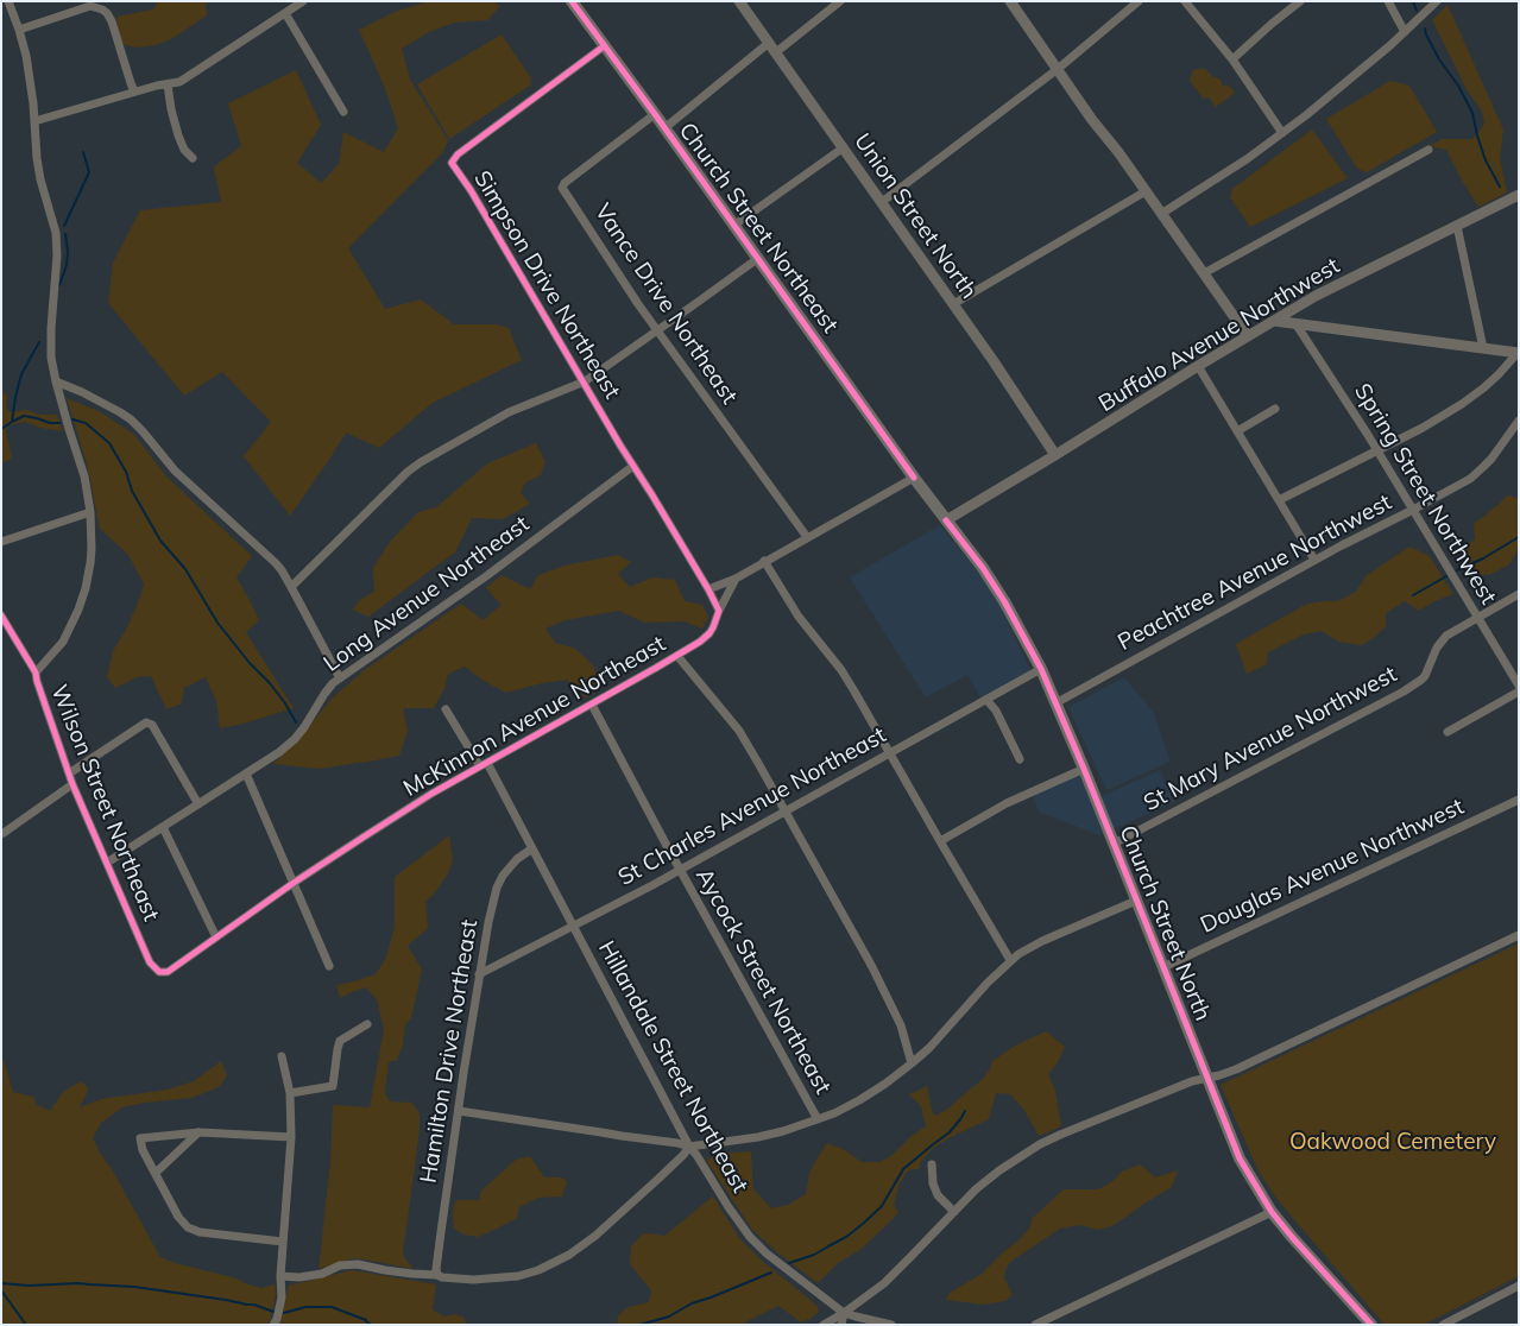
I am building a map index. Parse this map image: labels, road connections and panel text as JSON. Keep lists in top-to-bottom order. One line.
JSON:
{"streets":{"main road":["Church Street Northeast","Church Street North"],"street":["Union Street North","Simpson Drive Northeast","Vance Drive Northeast","Buffalo Avenue Northwest","Spring Street Northwest","Peachtree Avenue Northwest","Long Avenue Northeast","McKinnon Avenue Northeast","St Mary Avenue Northwest","Wilson Street Northeast","St Charles Avenue Northeast","Douglas Avenue Northwest","Aycock Street Northeast","Hamilton Drive Northeast","Hillandale Street Northeast"]},"crossings":[["Union Street North","Buffalo Avenue Northwest"],["Church Street Northeast","Simpson Drive Northeast"],["Church Street Northeast","Vance Drive Northeast"],["Church Street Northeast","Buffalo Avenue Northwest"],["Church Street Northeast","Church Street North"],["Simpson Drive Northeast","Long Avenue Northeast"],["Buffalo Avenue Northwest","Church Street North"],["Spring Street Northwest","Peachtree Avenue Northwest"],["Spring Street Northwest","St Mary Avenue Northwest"],["Peachtree Avenue Northwest","Church Street North"],["Long Avenue Northeast","Wilson Street Northeast"],["McKinnon Avenue Northeast","Wilson Street Northeast"],["McKinnon Avenue Northeast","Aycock Street Northeast"],["McKinnon Avenue Northeast","Hillandale Street Northeast"],["St Mary Avenue Northwest","Church Street North"],["St Charles Avenue Northeast","Church Street North"],["St Charles Avenue Northeast","Aycock Street Northeast"],["St Charles Avenue Northeast","Hamilton Drive Northeast"],["St Charles Avenue Northeast","Hillandale Street Northeast"],["Douglas Avenue Northwest","Church Street North"],["Hamilton Drive Northeast","Hillandale Street Northeast"]],"parks":["Oakwood Cemetery"]}
